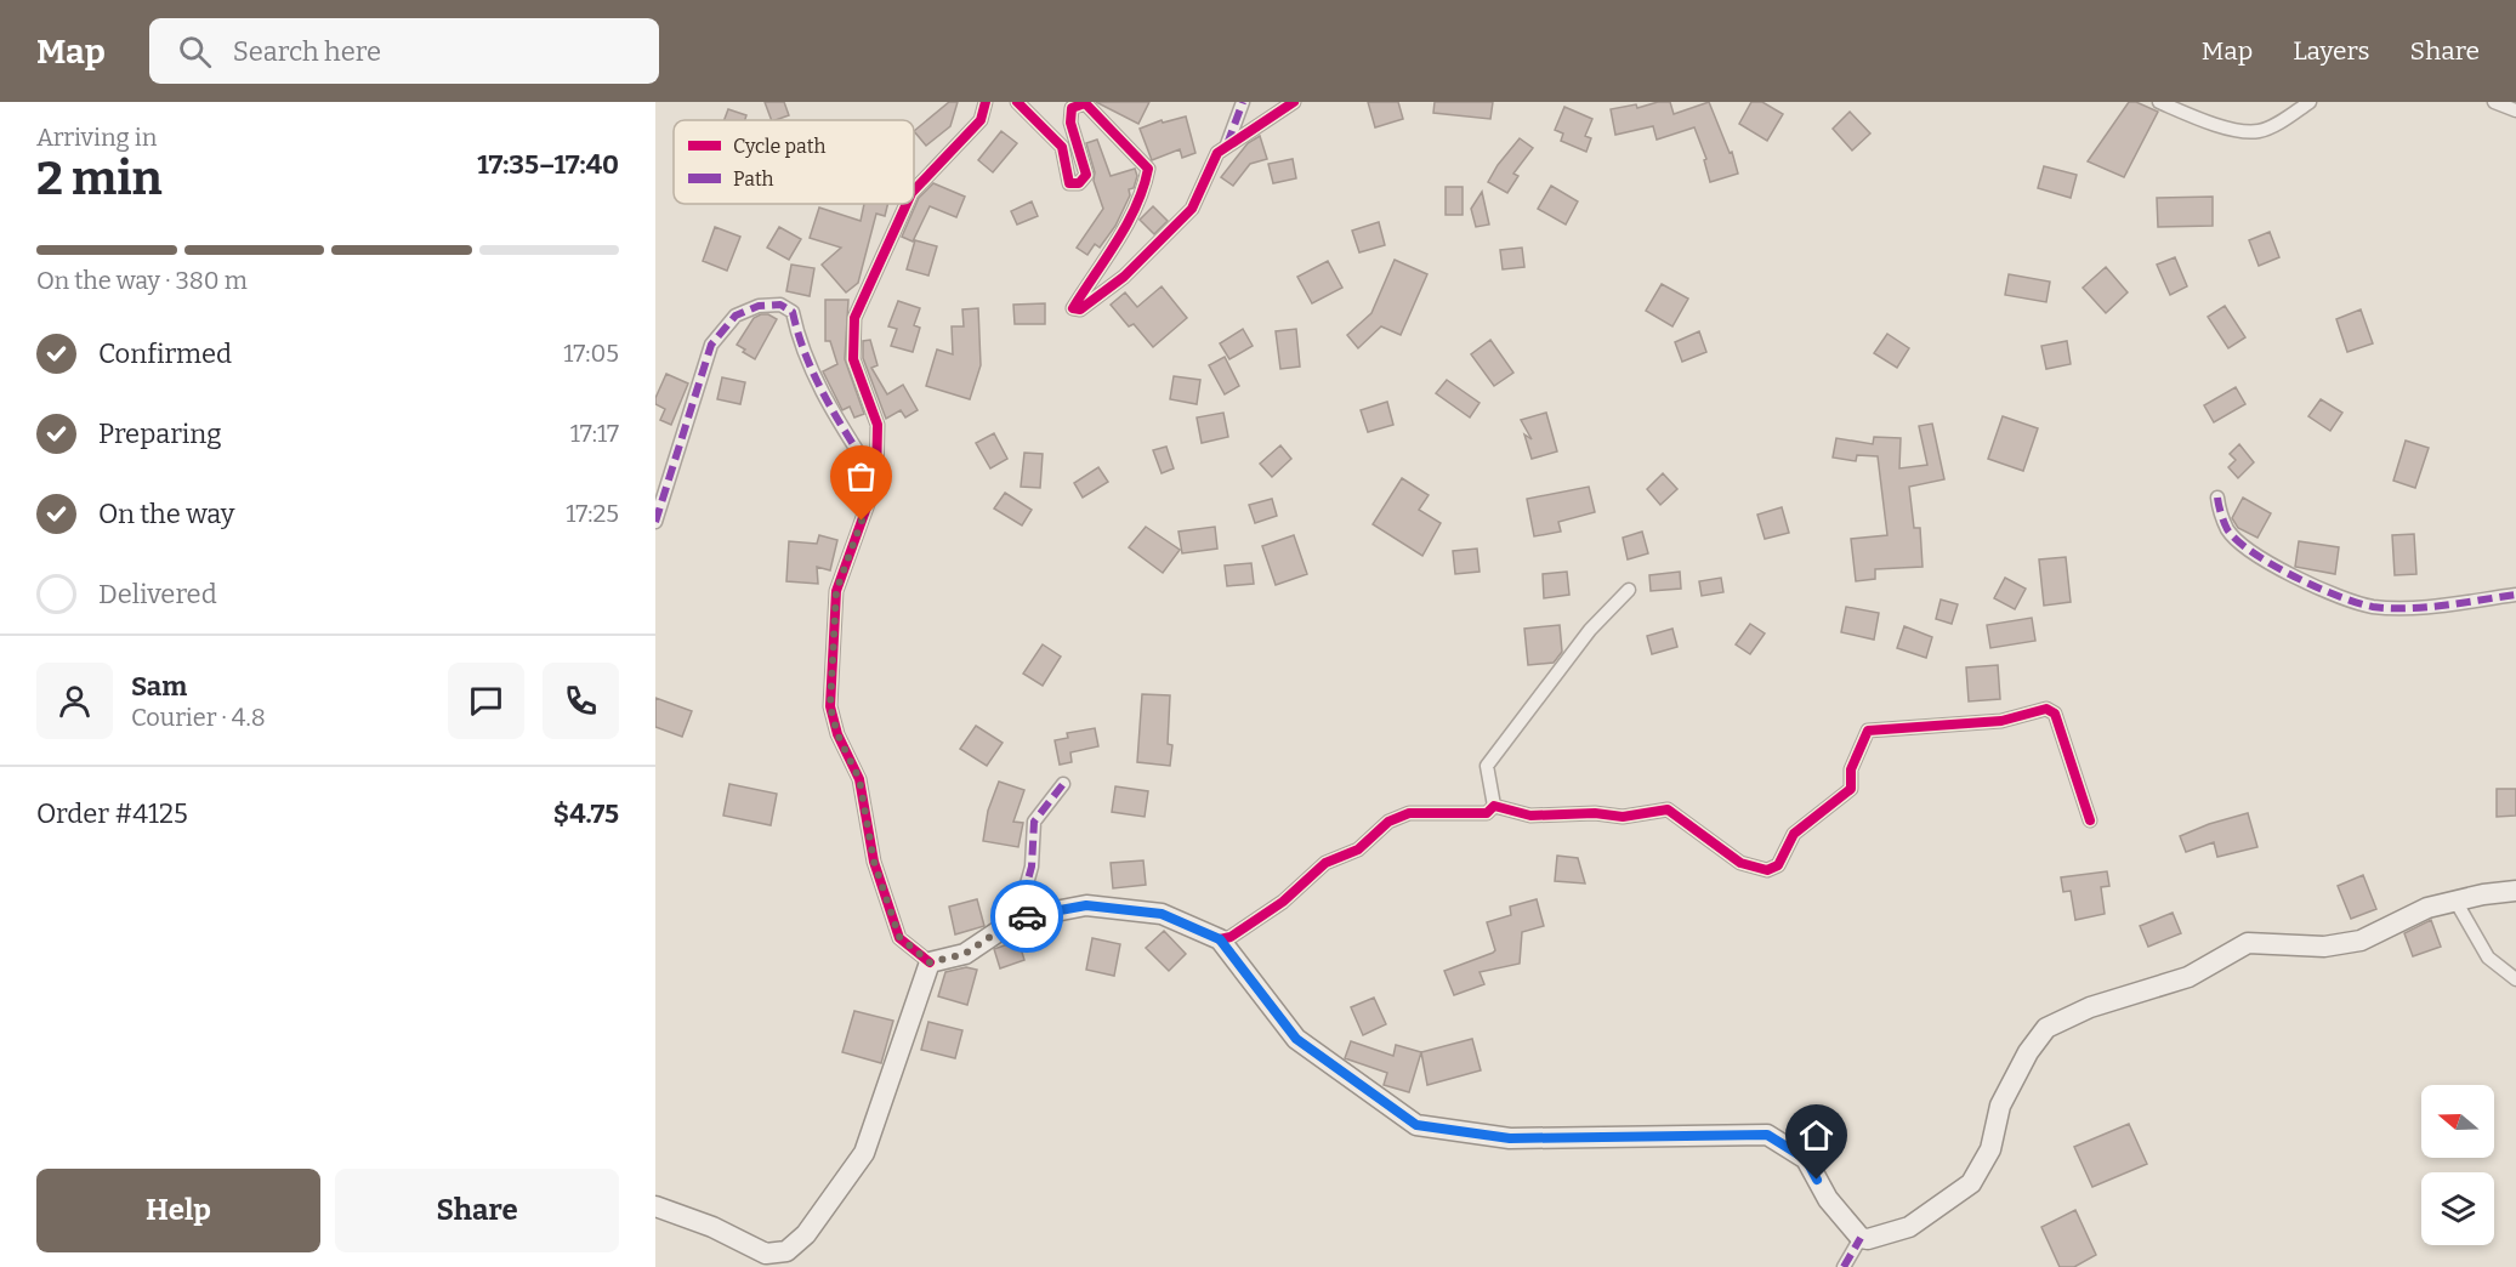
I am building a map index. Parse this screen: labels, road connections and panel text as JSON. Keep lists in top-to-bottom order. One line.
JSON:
{"legend":["Cycle path","Path"],"north":"left","page":{"header":"Map","search":"Search here","nav":["Map","Layers","Share"],"heading":["2 min","Arriving in","17:35–17:40"],"panel":["Sam","Courier · 4.8","Order #4125","$4.75"],"bar":"On the way · 380 m","list":[["Confirmed","17:05"],["Preparing","17:17"],["On the way","17:25"],"Delivered"],"buttons":["Help","Share"]}}
